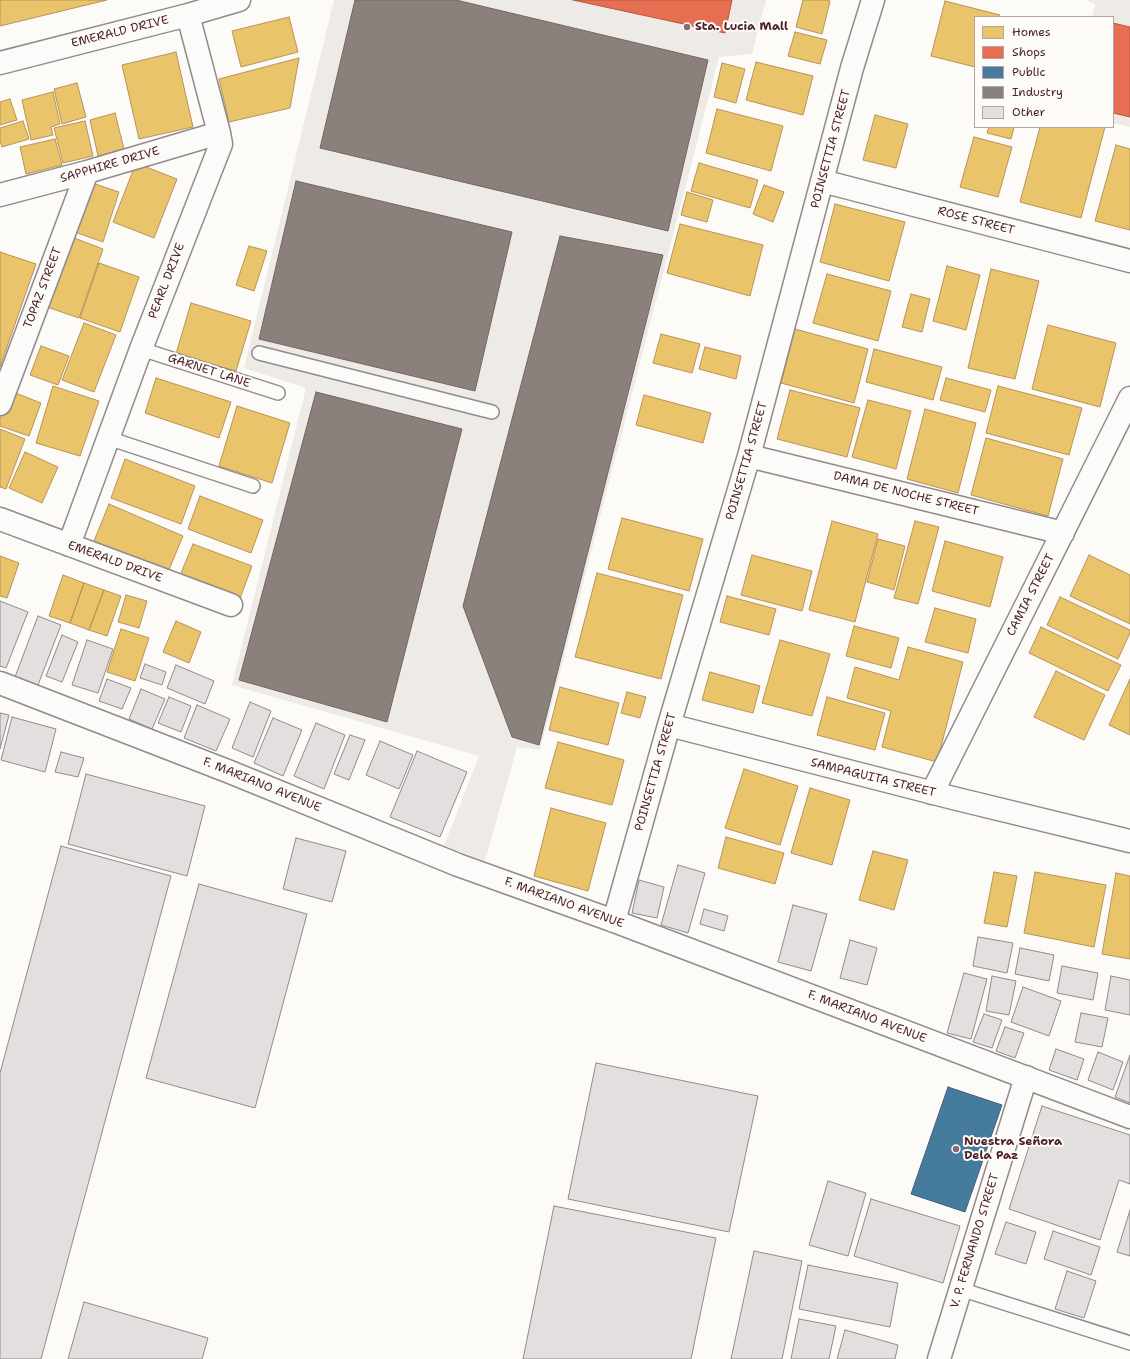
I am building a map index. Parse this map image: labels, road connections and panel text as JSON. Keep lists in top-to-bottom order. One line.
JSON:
{"streets":{"street":["EMERALD DRIVE","POINSETTIA STREET","SAPPHIRE DRIVE","ROSE STREET","PEARL DRIVE","TOPAZ STREET","DAMA DE NOCHE STREET","CAMIA STREET","SAMPAGUITA STREET","F. MARIANO AVENUE","V. P. FERNANDO STREET"],"lane":["GARNET LANE"]},"crossings":[["EMERALD DRIVE","PEARL DRIVE"],["POINSETTIA STREET","ROSE STREET"],["POINSETTIA STREET","DAMA DE NOCHE STREET"],["POINSETTIA STREET","SAMPAGUITA STREET"],["POINSETTIA STREET","F. MARIANO AVENUE"],["SAPPHIRE DRIVE","PEARL DRIVE"],["SAPPHIRE DRIVE","TOPAZ STREET"],["PEARL DRIVE","GARNET LANE"],["DAMA DE NOCHE STREET","CAMIA STREET"],["CAMIA STREET","SAMPAGUITA STREET"],["F. MARIANO AVENUE","V. P. FERNANDO STREET"]],"places":["Sta. Lucia Mall","Nuestra Señora Dela Paz"],"legend":["Homes","Shops","Public","Industry","Other"]}
